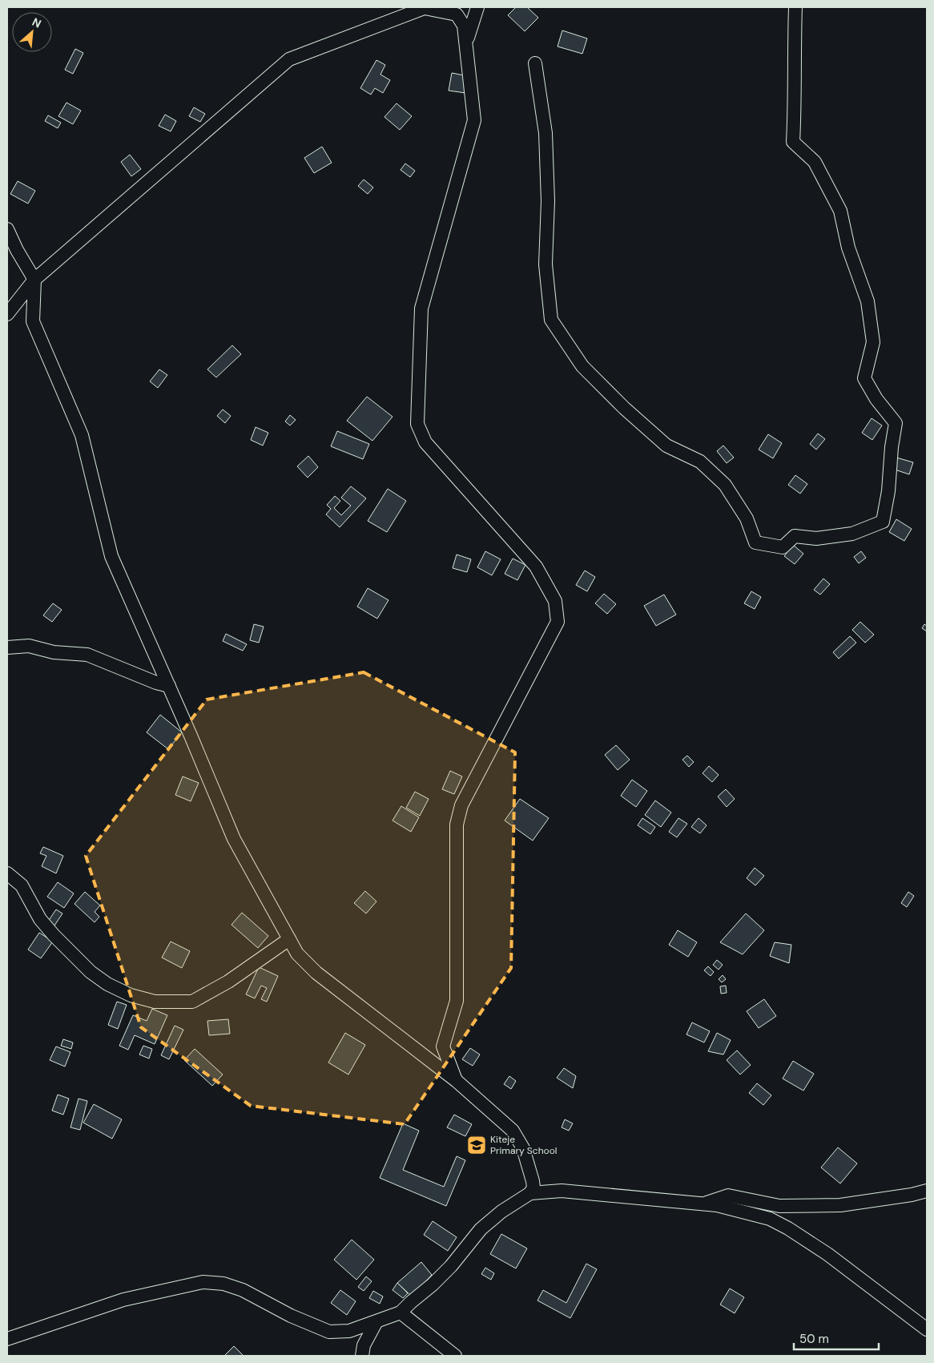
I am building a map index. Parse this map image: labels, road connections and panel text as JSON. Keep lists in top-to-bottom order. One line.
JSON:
{"places":{"school or university":["Kiteje Primary School"]},"scale_bar":"50 m","north":"top right"}
